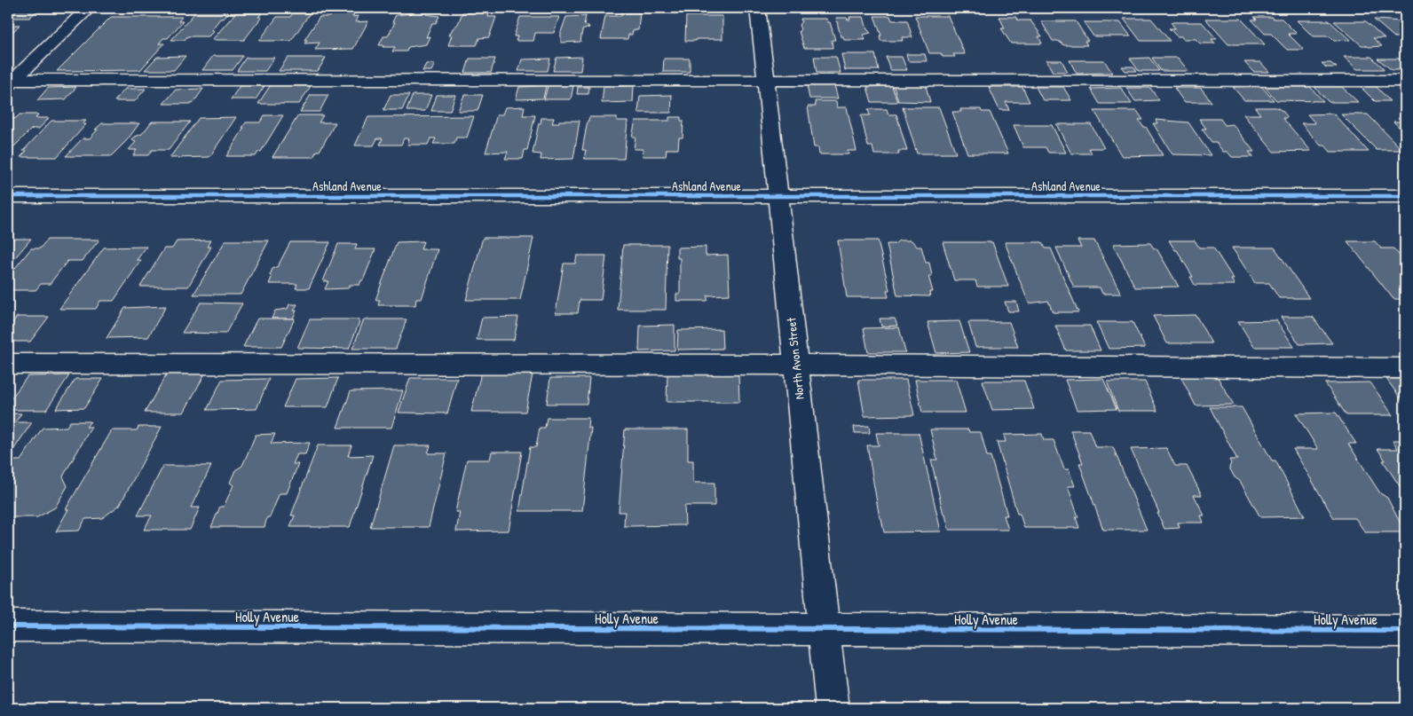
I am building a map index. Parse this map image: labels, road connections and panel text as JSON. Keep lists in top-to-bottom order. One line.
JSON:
{"streets":{"street":["Ashland Avenue","North Avon Street","Holly Avenue"]},"crossings":[["Ashland Avenue","North Avon Street"],["North Avon Street","Holly Avenue"]]}
